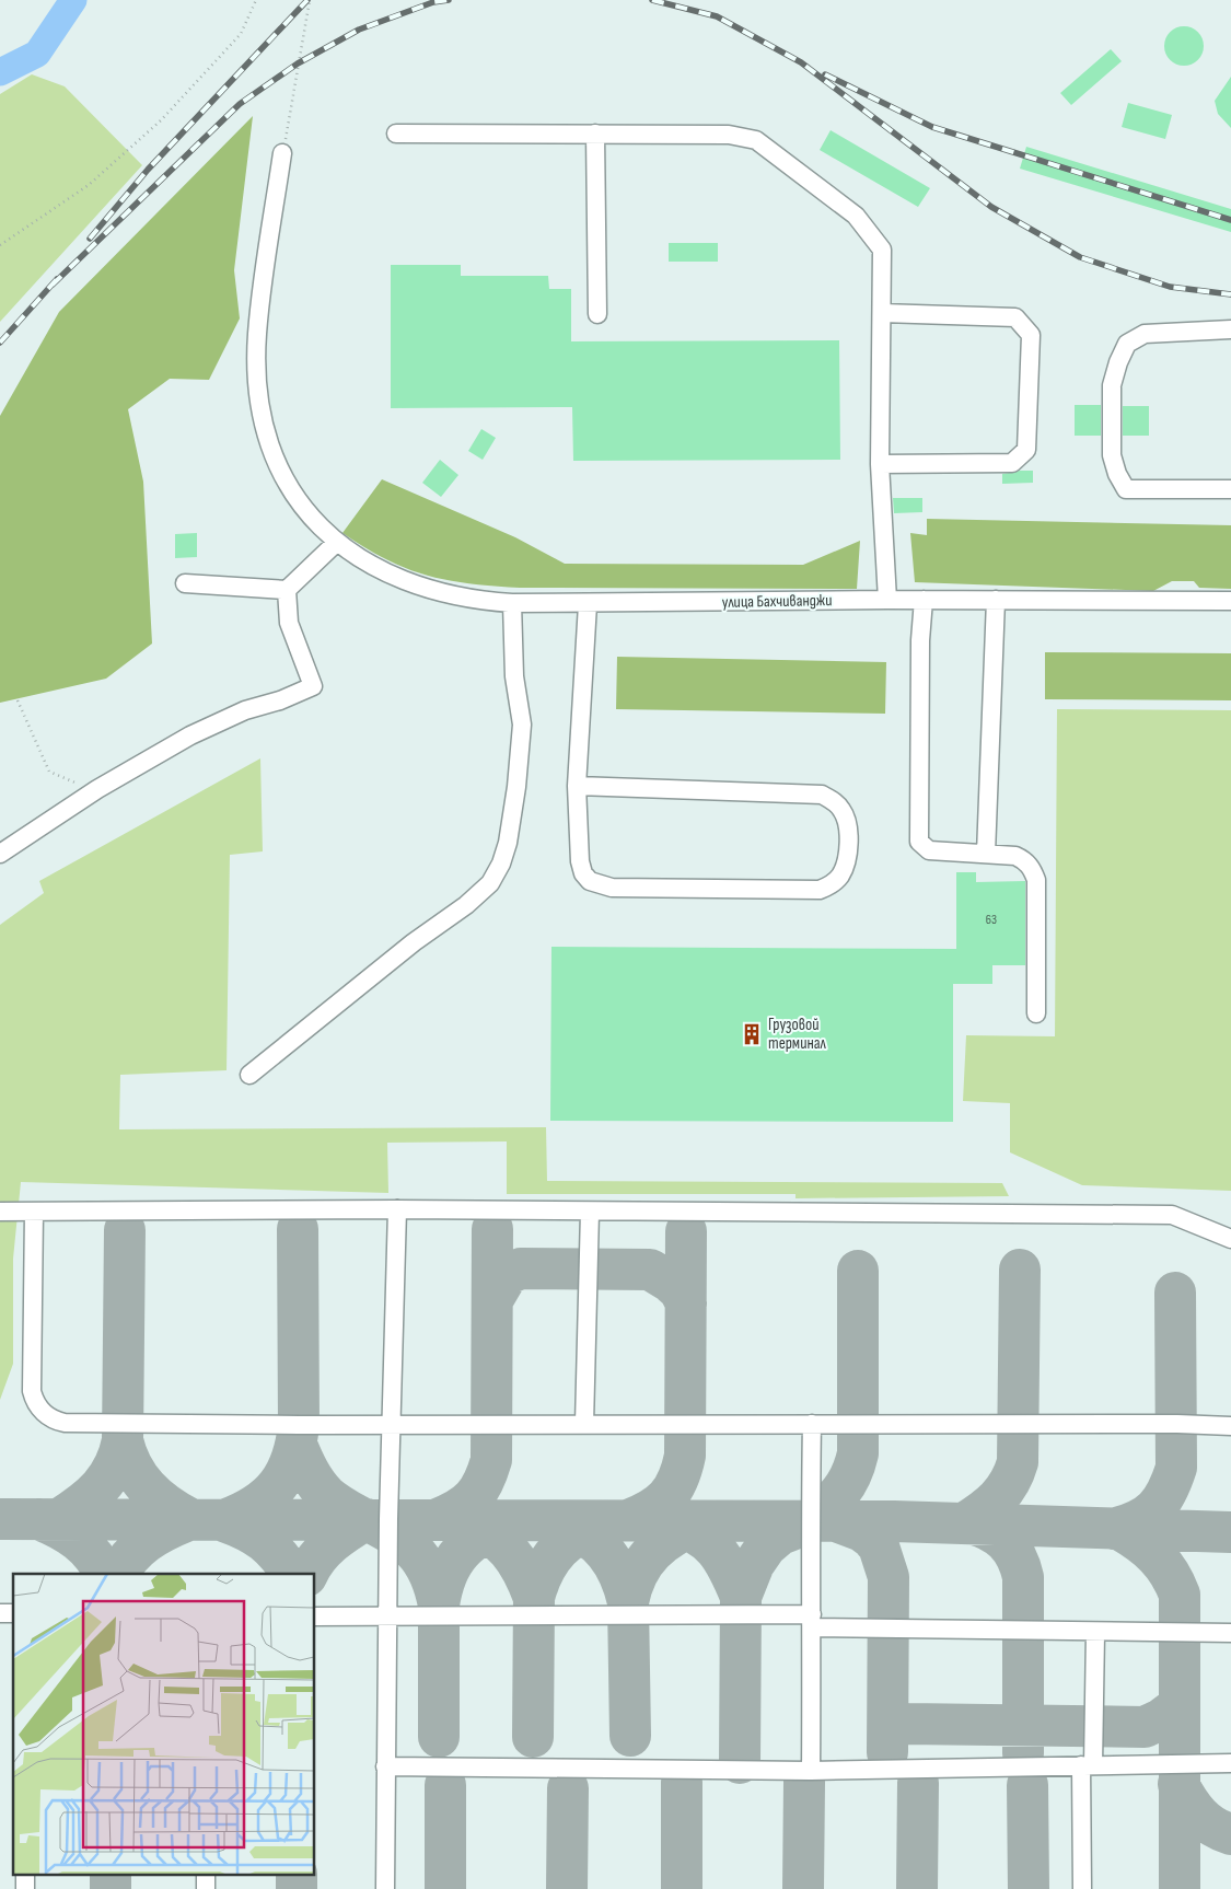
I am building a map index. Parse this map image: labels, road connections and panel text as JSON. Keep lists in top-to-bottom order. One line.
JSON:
{"streets":{"street":["улица Бахчиванджи"]},"places":{"building":["Грузовой терминал"]},"house_numbers":["63"]}
